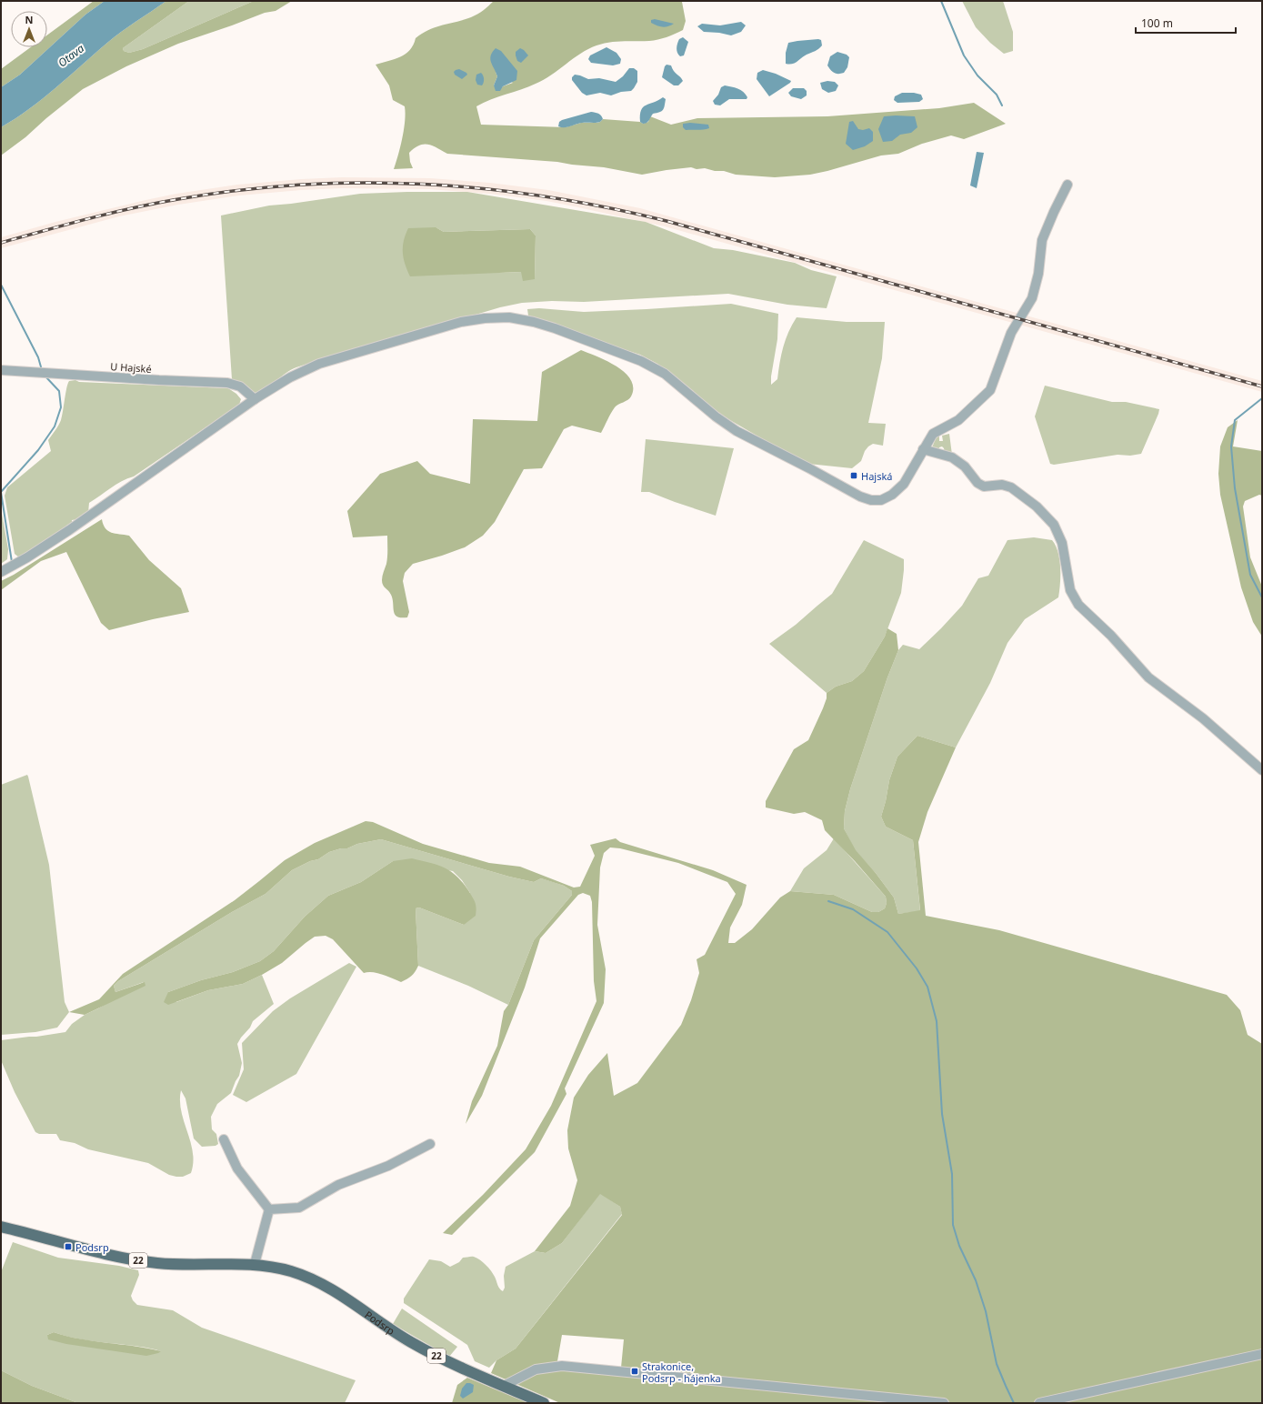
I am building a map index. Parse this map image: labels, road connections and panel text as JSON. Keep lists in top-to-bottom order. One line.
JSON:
{"streets":{"main road":["22","Podsrp"],"street":["U Hajské"]},"crossings":[["22","Podsrp"]],"water":["Otava"],"places":{"transit":["Hajská","Podsrp","Strakonice, Podsrp - hájenka"]},"scale_bar":"100 m","north":"top"}
